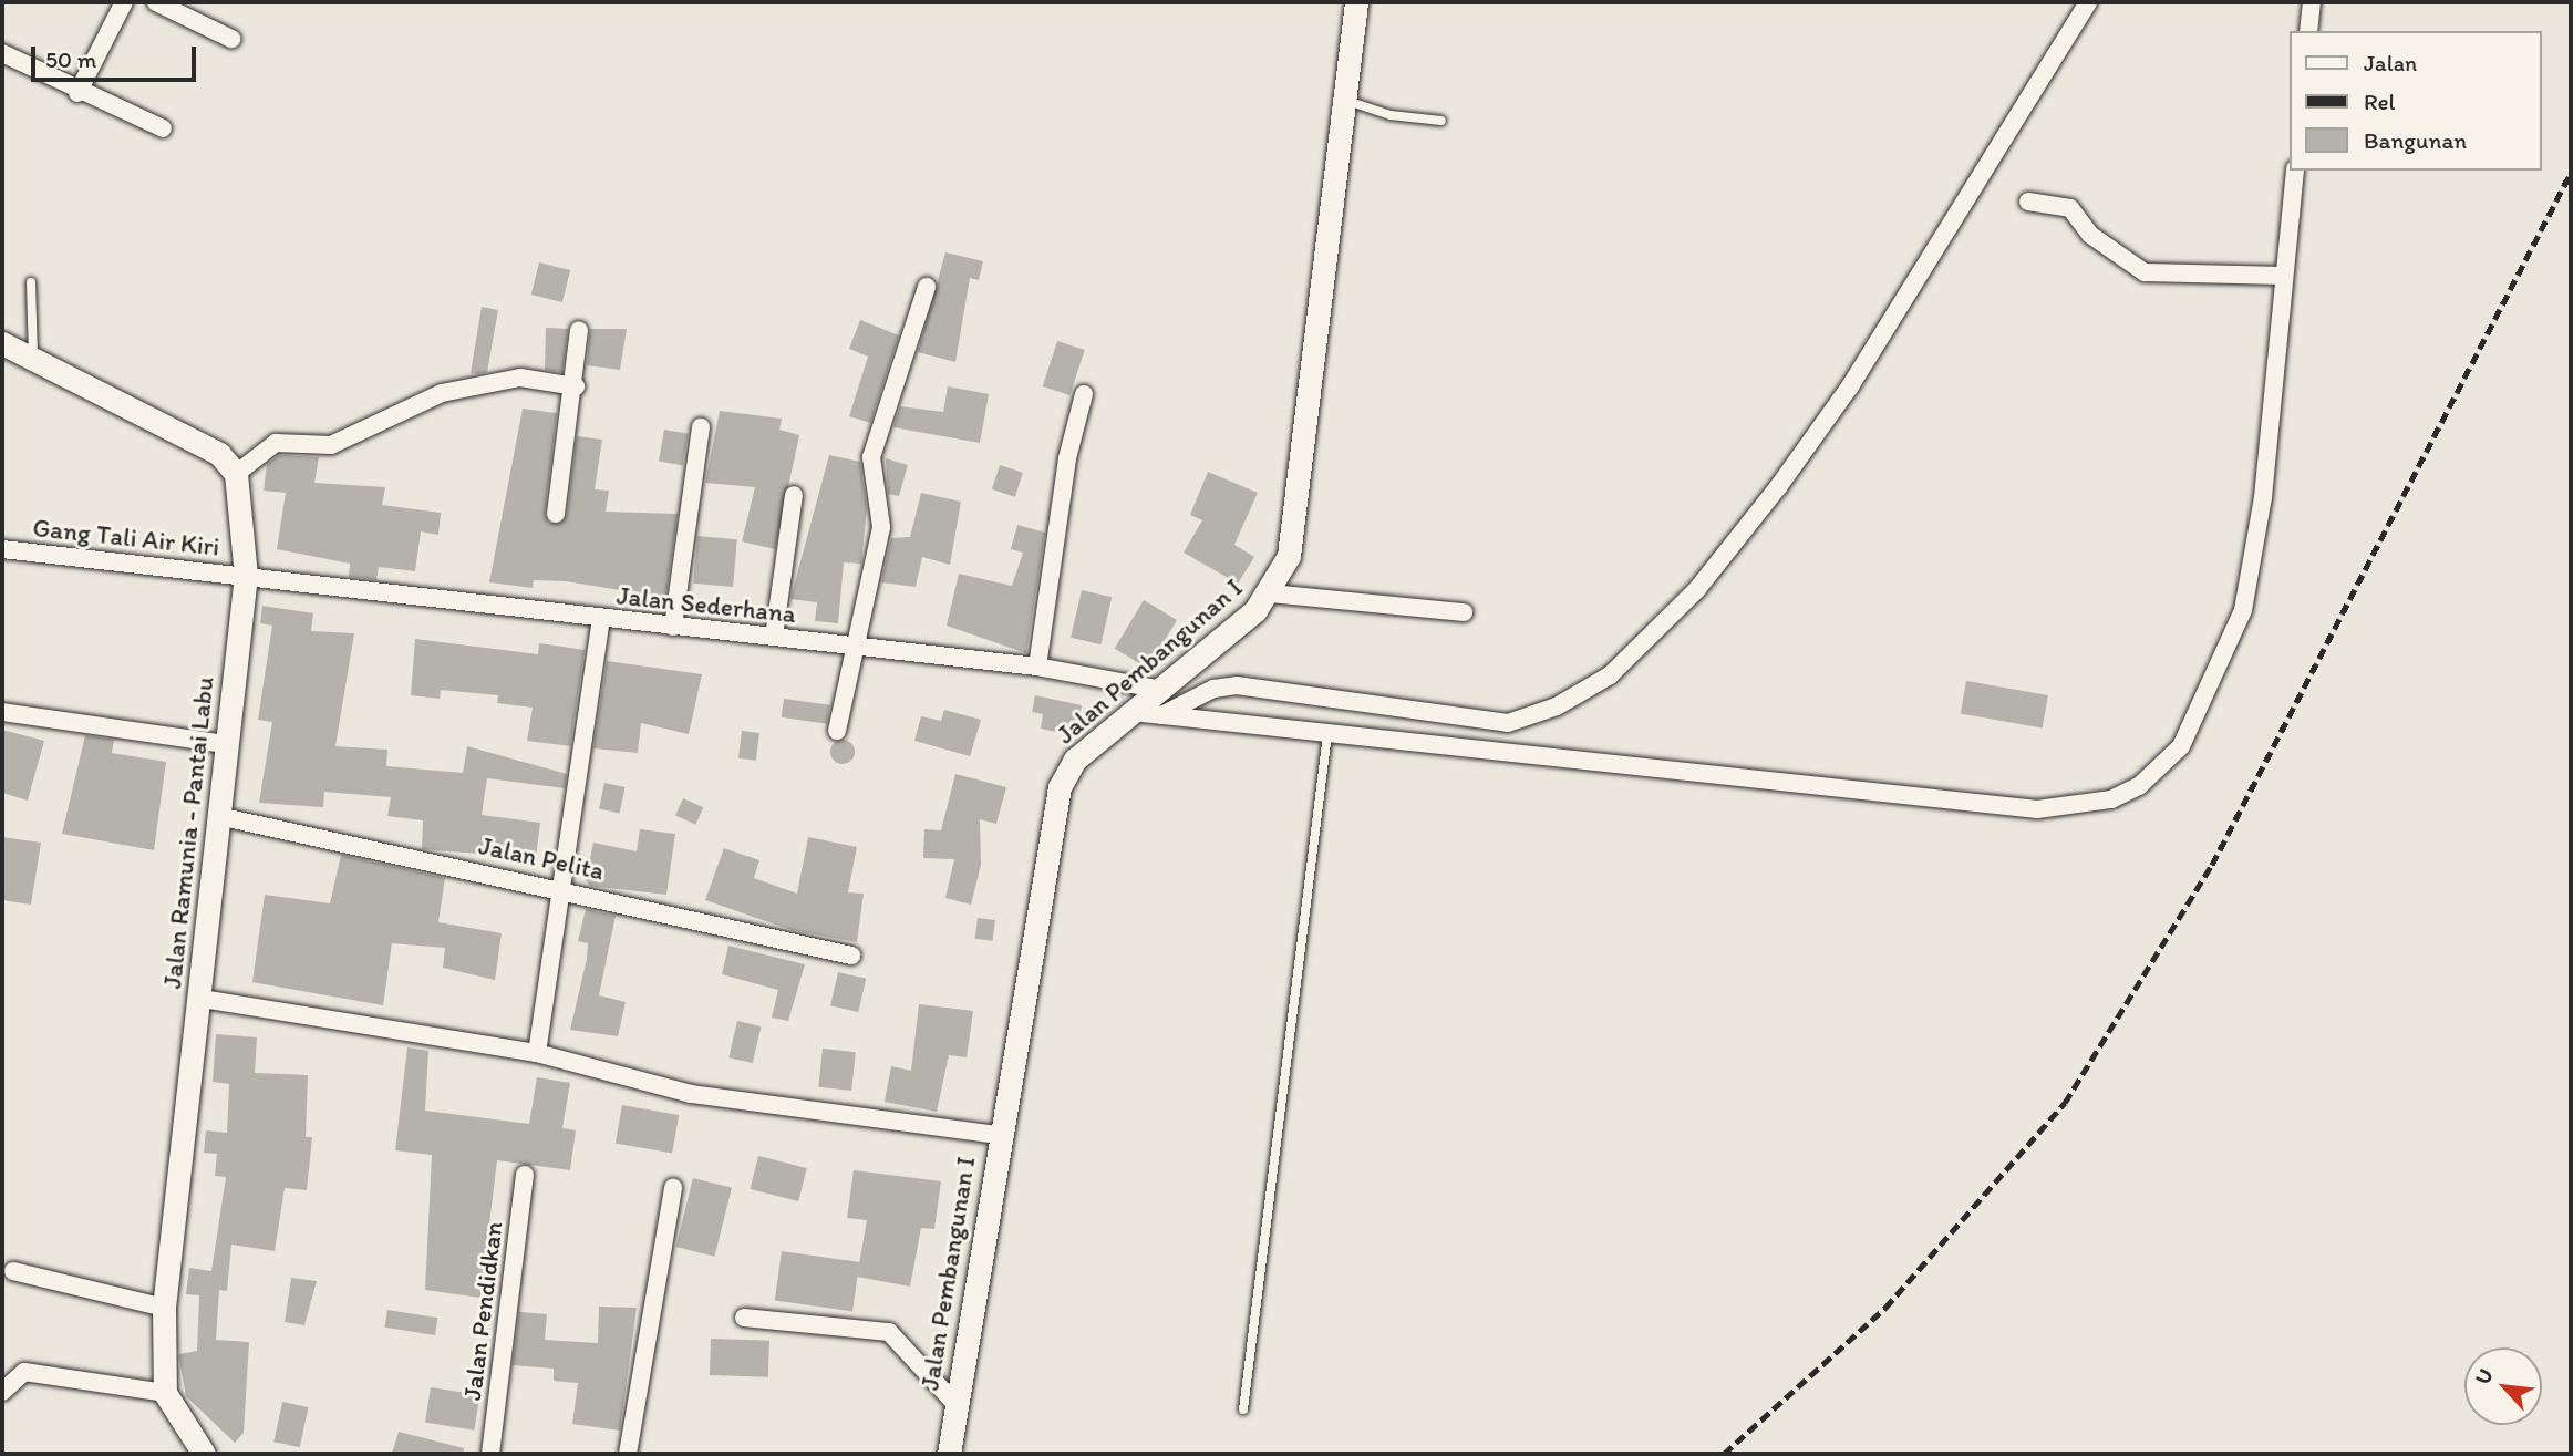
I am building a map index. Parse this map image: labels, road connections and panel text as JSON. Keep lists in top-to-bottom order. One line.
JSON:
{"streets":{"main road":["Jalan Pembangunan I","Jalan Ramunia - Pantai Labu"],"street":["Gang Tali Air Kiri","Jalan Sederhana","Jalan Pelita","Jalan Pendidkan"]},"crossings":[["Gang Tali Air Kiri","Jalan Sederhana"],["Gang Tali Air Kiri","Jalan Ramunia - Pantai Labu"],["Jalan Sederhana","Jalan Pembangunan I"],["Jalan Sederhana","Jalan Ramunia - Pantai Labu"],["Jalan Ramunia - Pantai Labu","Jalan Pelita"]],"legend":["Jalan","Rel","Bangunan"],"scale_bar":"50 m","north":"top left"}
